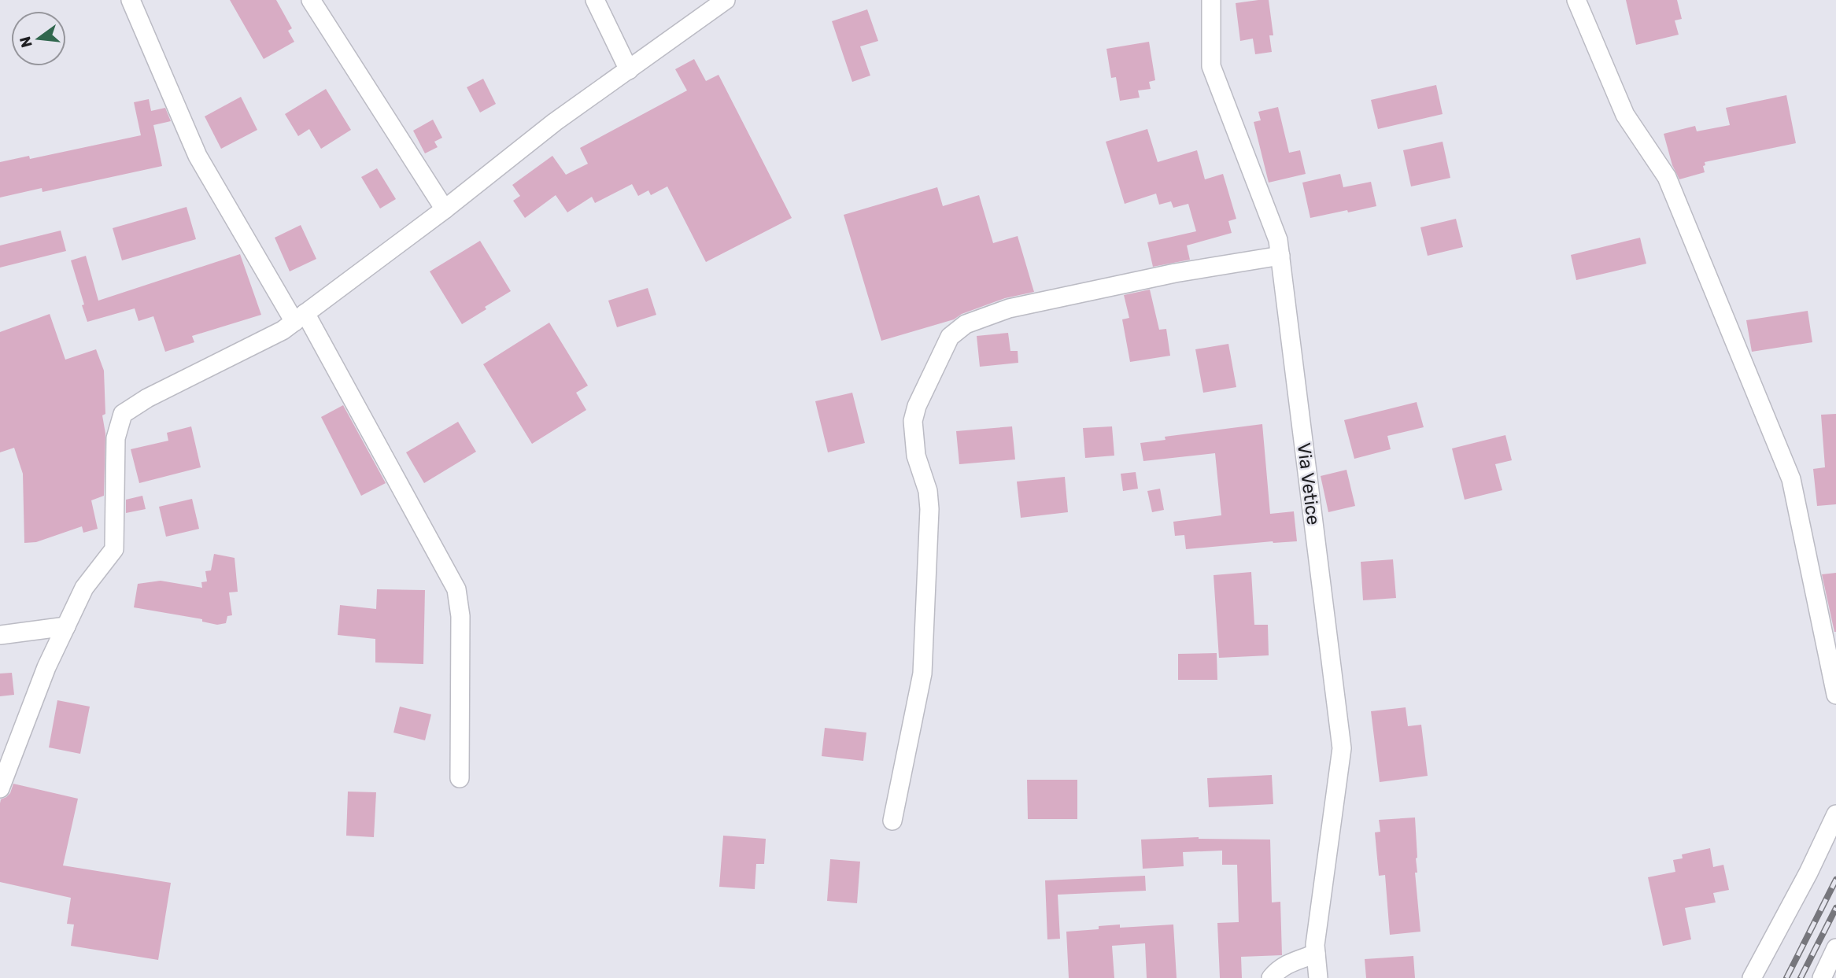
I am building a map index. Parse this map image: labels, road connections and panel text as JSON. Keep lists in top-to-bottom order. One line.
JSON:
{"streets":{"street":["Via Vetice"]},"north":"left"}
